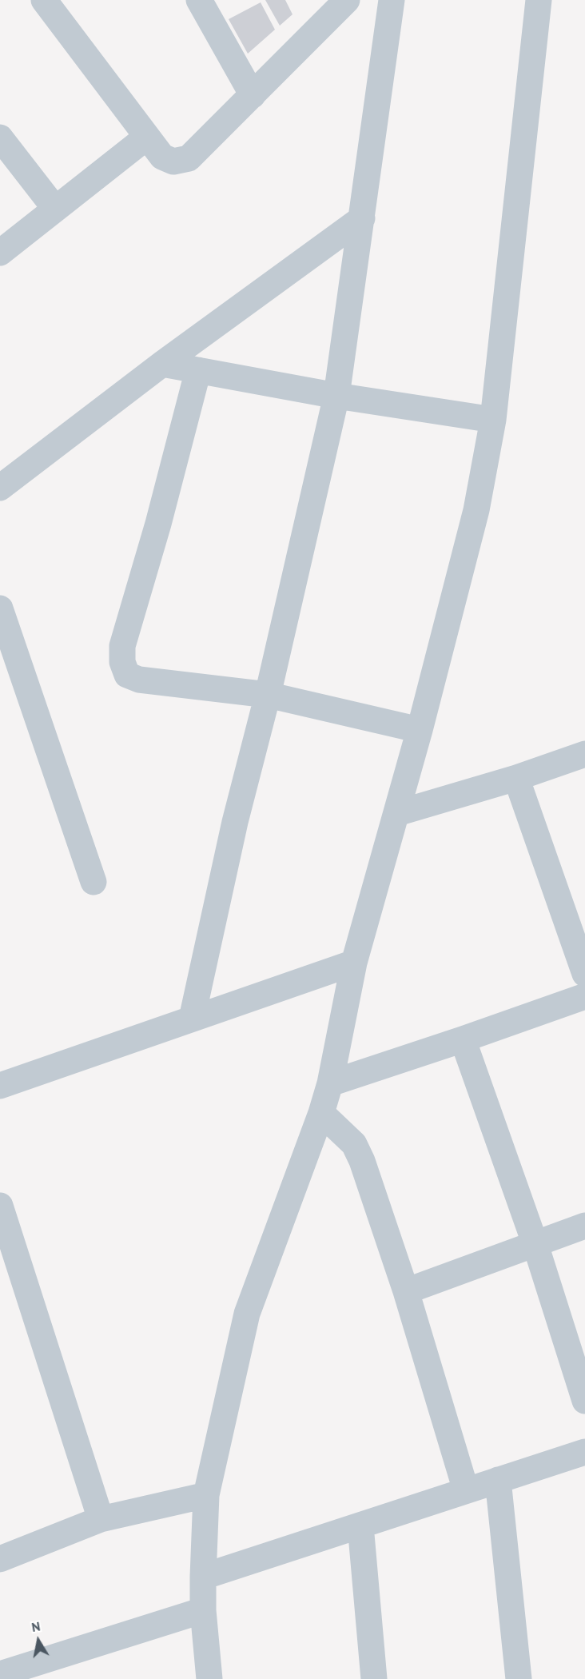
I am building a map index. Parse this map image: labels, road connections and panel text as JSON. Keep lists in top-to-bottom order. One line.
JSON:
{"north":"top"}
